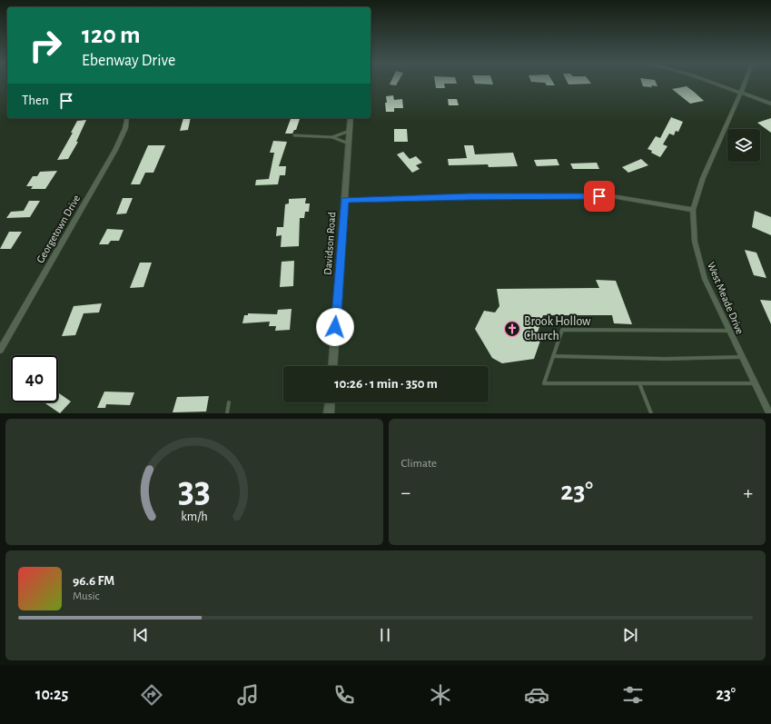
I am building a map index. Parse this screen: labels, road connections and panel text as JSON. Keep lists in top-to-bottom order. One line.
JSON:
{"streets":{"street":["Georgetown Drive","Davidson Road","West Meade Drive"]},"places":{"church":["Brook Hollow Church"]},"page":{"turn":["120 m","Ebenway Drive"],"then":"Then","limit":"40","trip":"10:26 · 1 min · 350 m","tile":"Climate","heat":["−","23°","+"],"song":["96.6 FM","Music"],"tabs":["10:25","23°"],"gauge":["33","km/h"]}}
